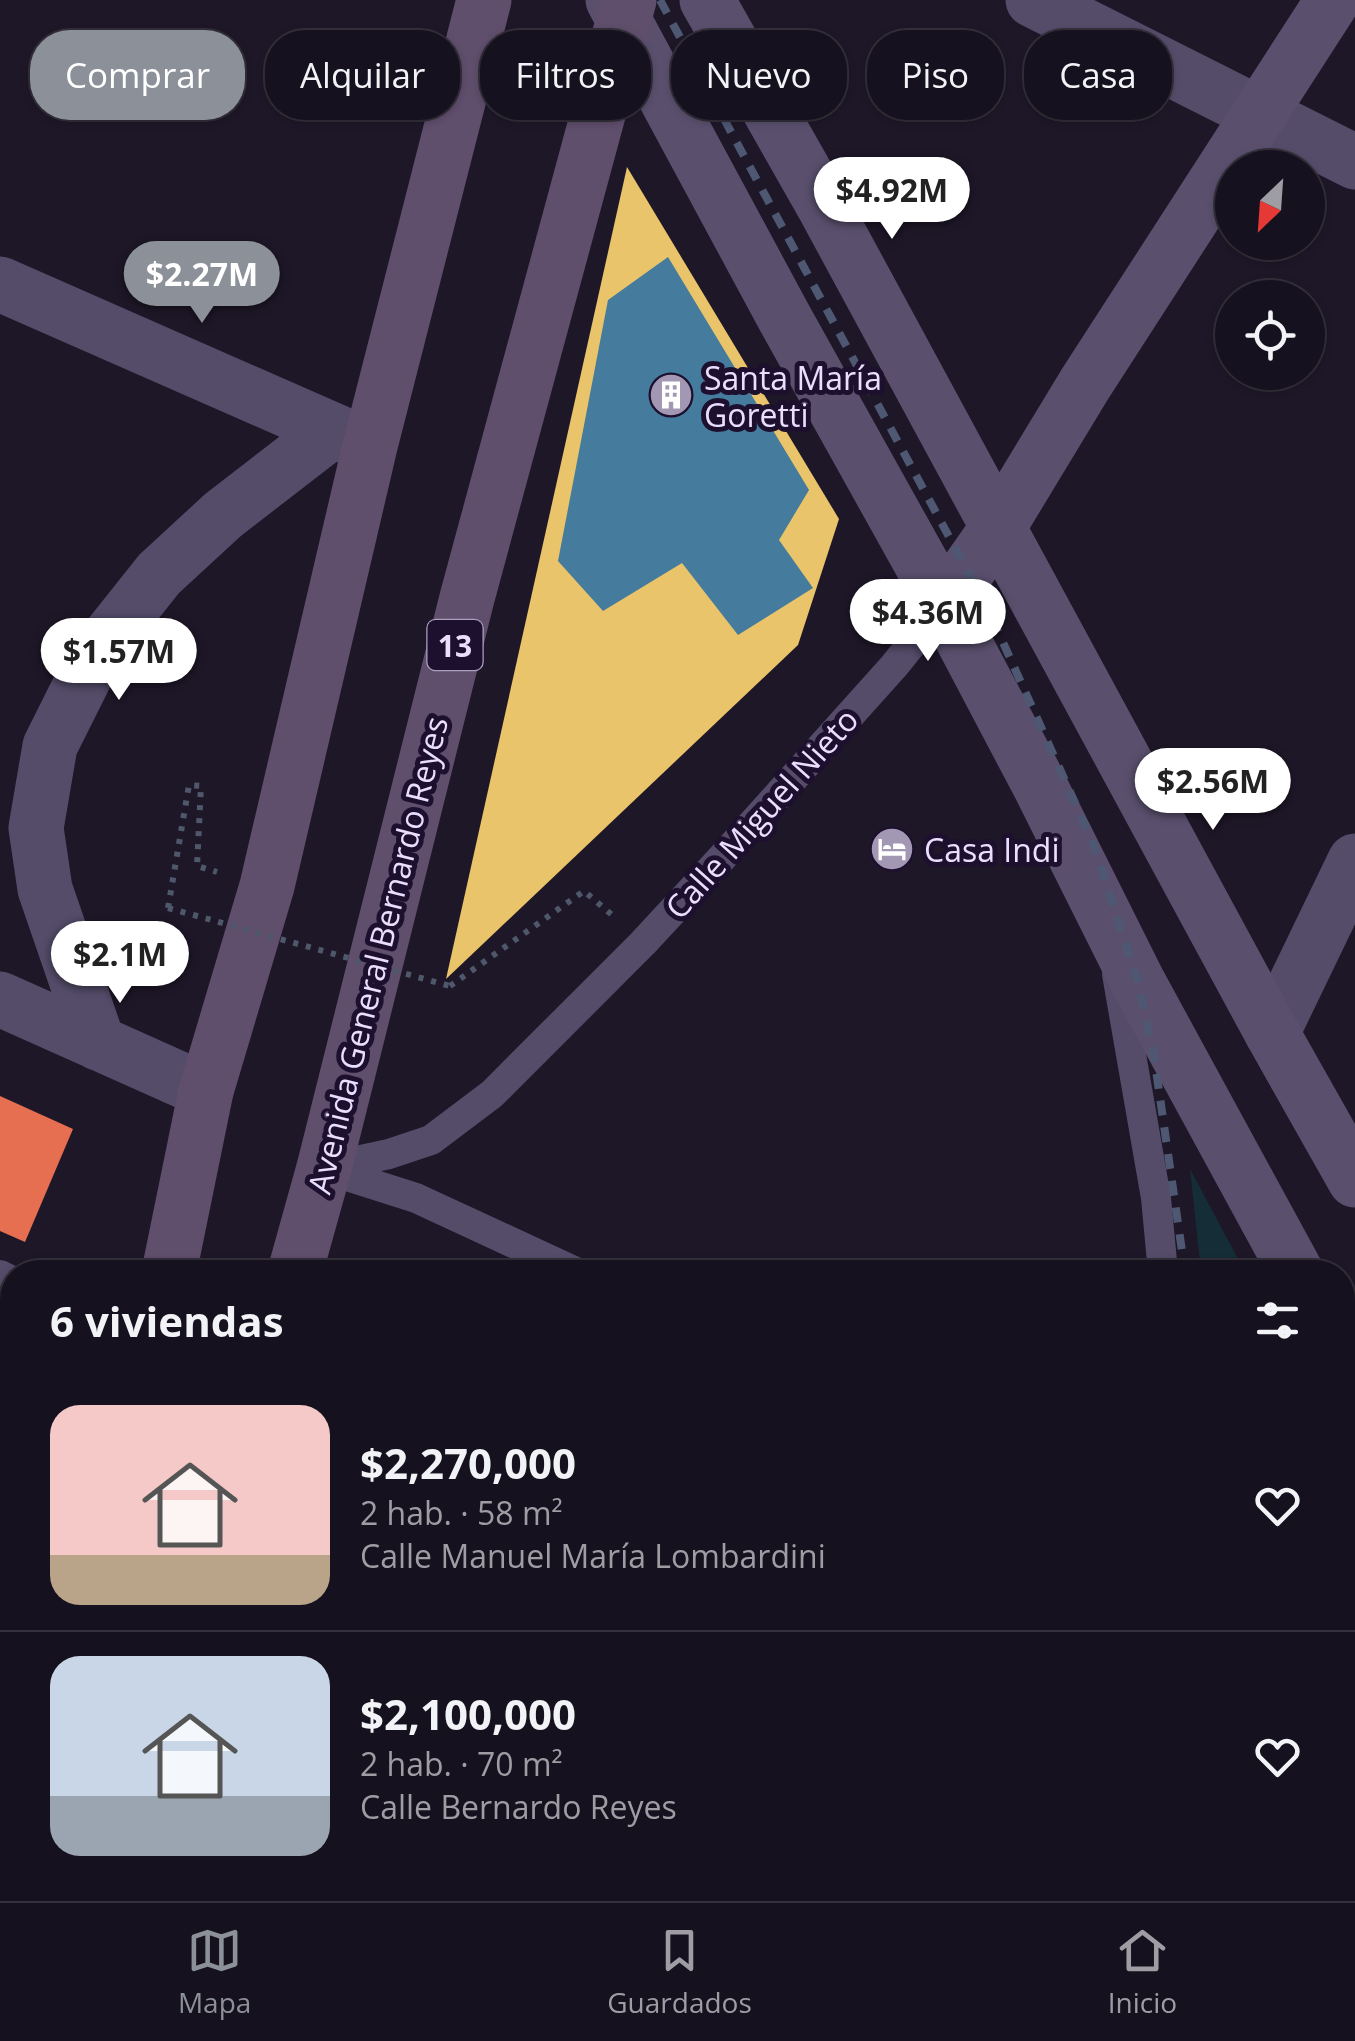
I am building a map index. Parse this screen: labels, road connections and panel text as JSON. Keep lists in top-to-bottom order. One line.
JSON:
{"streets":{"main road":["13","Avenida General Bernardo Reyes"],"street":["Calle Miguel Nieto"]},"crossings":[["Calle Miguel Nieto","Avenida General Bernardo Reyes"]],"places":{"building":["Santa María Goretti"],"hotel":["Casa Indi"]},"north":"bottom left","page":{"chip":["Comprar","Alquilar","Filtros","Nuevo","Piso","Casa"],"price":["$4.92M","$2.27M","$4.36M","$1.57M","$2.56M","$2.1M"],"heading":"6 viviendas","list":[{"name":"$2,270,000","note":"2 hab. · 58 m² · Calle Manuel María Lombardini"},{"name":"$2,100,000","note":"2 hab. · 70 m² · Calle Bernardo Reyes"}],"tabs":["Mapa","Guardados","Inicio"]}}
